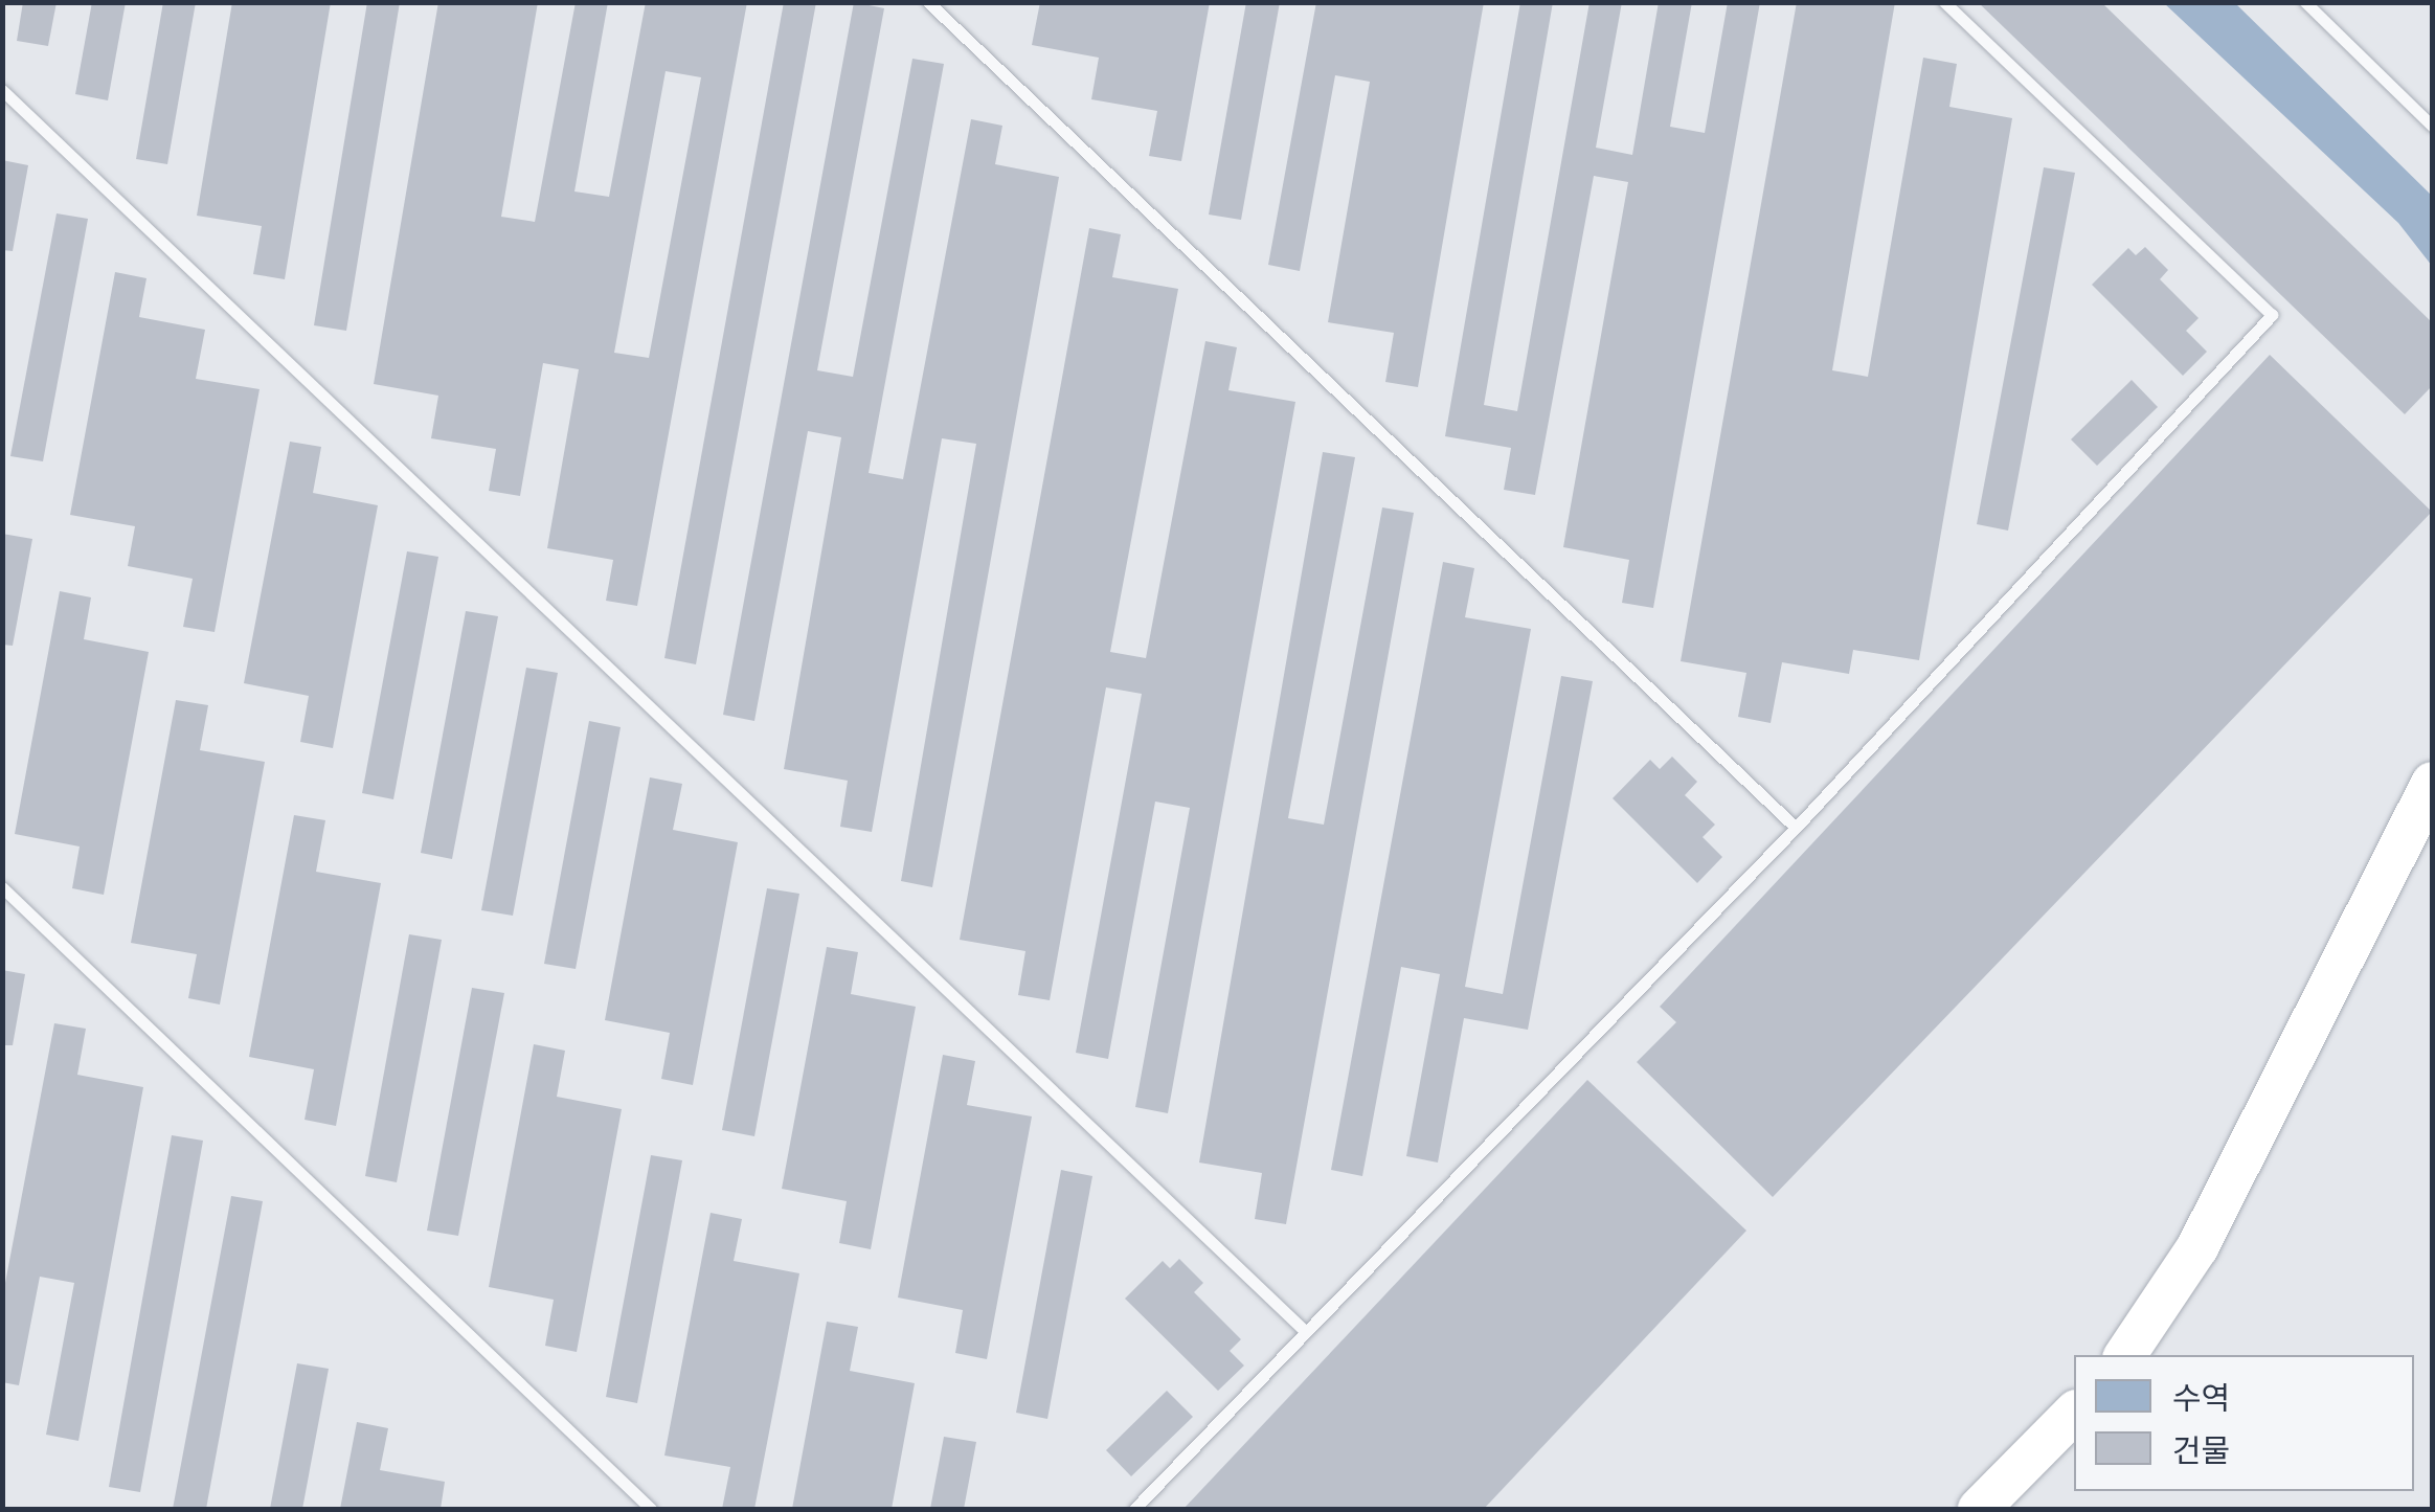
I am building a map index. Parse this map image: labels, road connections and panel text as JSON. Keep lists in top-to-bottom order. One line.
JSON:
{"legend":["수역","건물"]}
